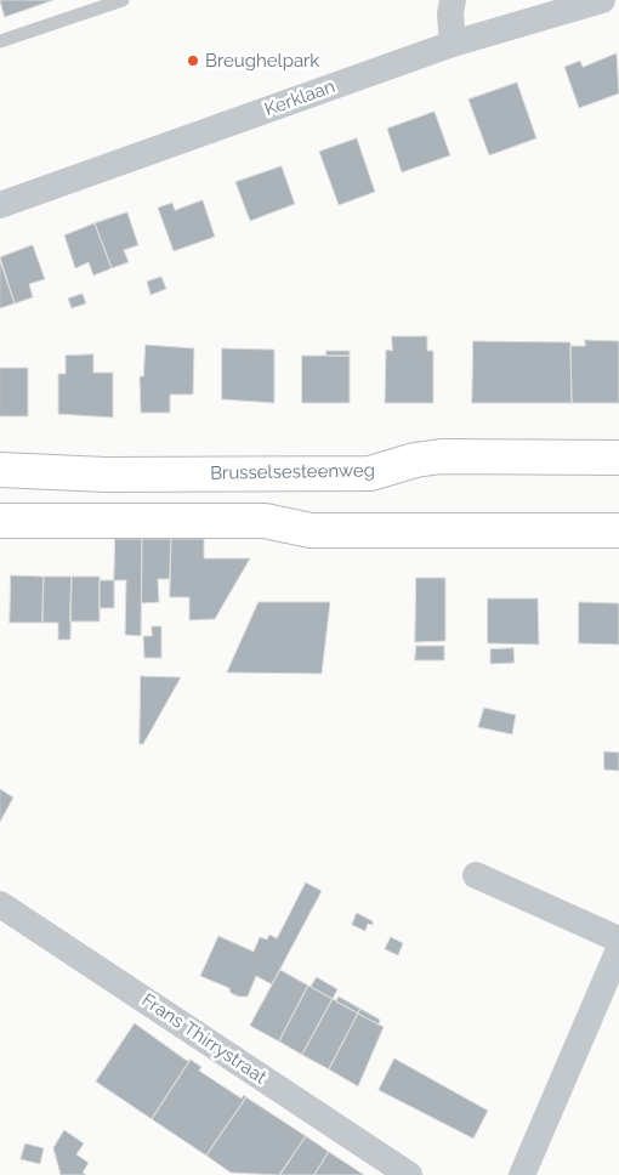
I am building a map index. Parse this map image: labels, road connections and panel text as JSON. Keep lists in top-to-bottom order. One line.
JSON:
{"streets":{"street":["Kerklaan","Brusselsesteenweg","Frans Thirrystraat"]},"places":["Breughelpark"]}
